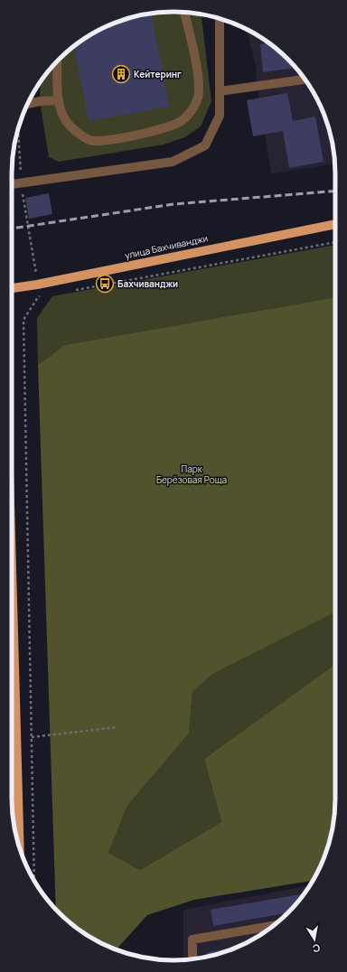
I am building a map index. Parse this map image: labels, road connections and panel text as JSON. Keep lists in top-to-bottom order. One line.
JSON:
{"streets":{"main road":["улица Бахчиванджи"]},"parks":["Парк Берёзовая Роща"],"places":{"building":["Кейтеринг"],"bus stop":["Бахчиванджи"]},"north":"bottom"}
